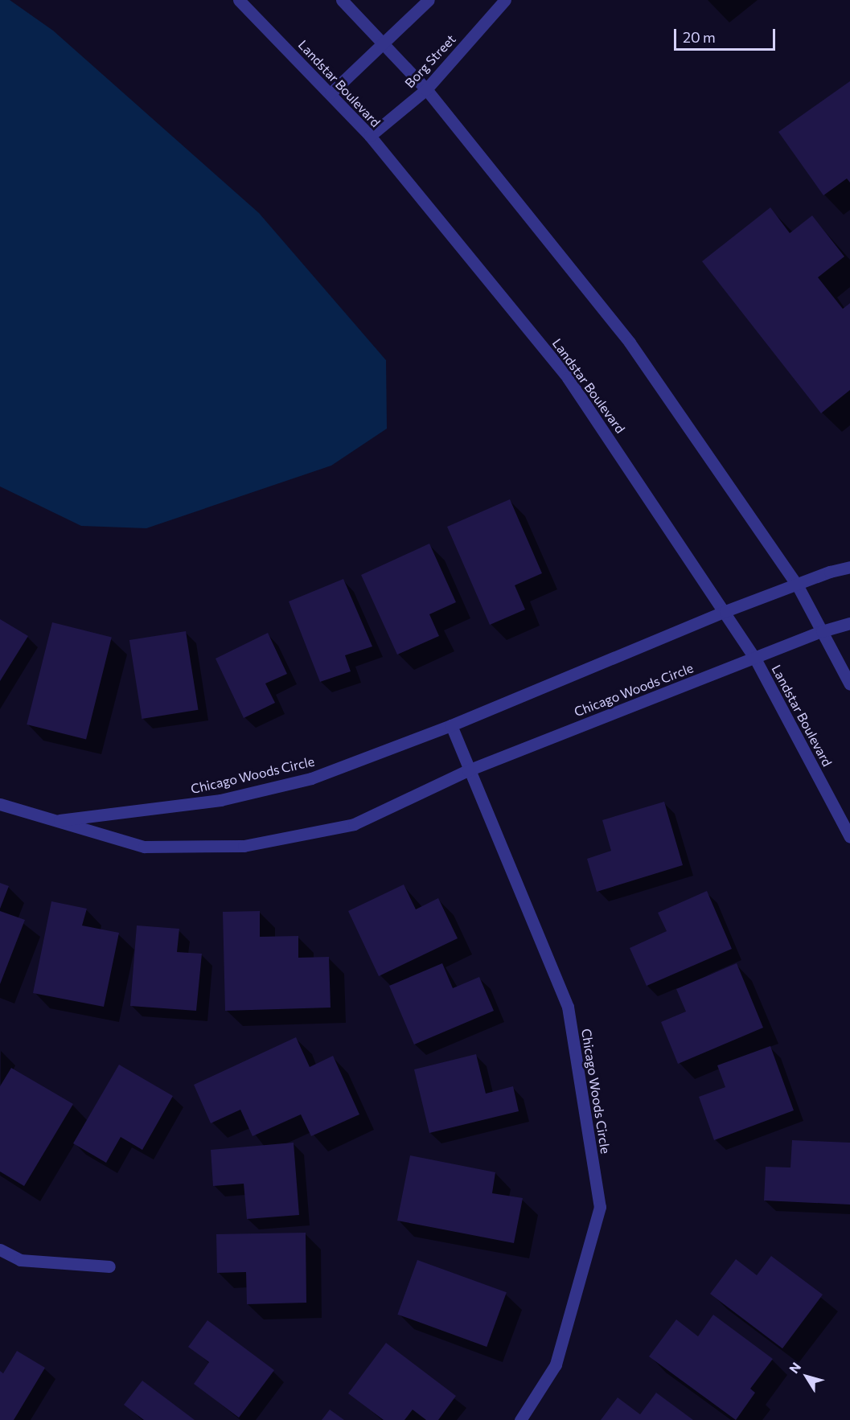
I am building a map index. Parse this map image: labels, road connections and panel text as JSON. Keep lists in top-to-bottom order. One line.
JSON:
{"streets":{"street":["Borg Street","Landstar Boulevard","Chicago Woods Circle"]},"crossings":[["Borg Street","Landstar Boulevard"],["Landstar Boulevard","Chicago Woods Circle"]],"scale_bar":"20 m","north":"top left"}
